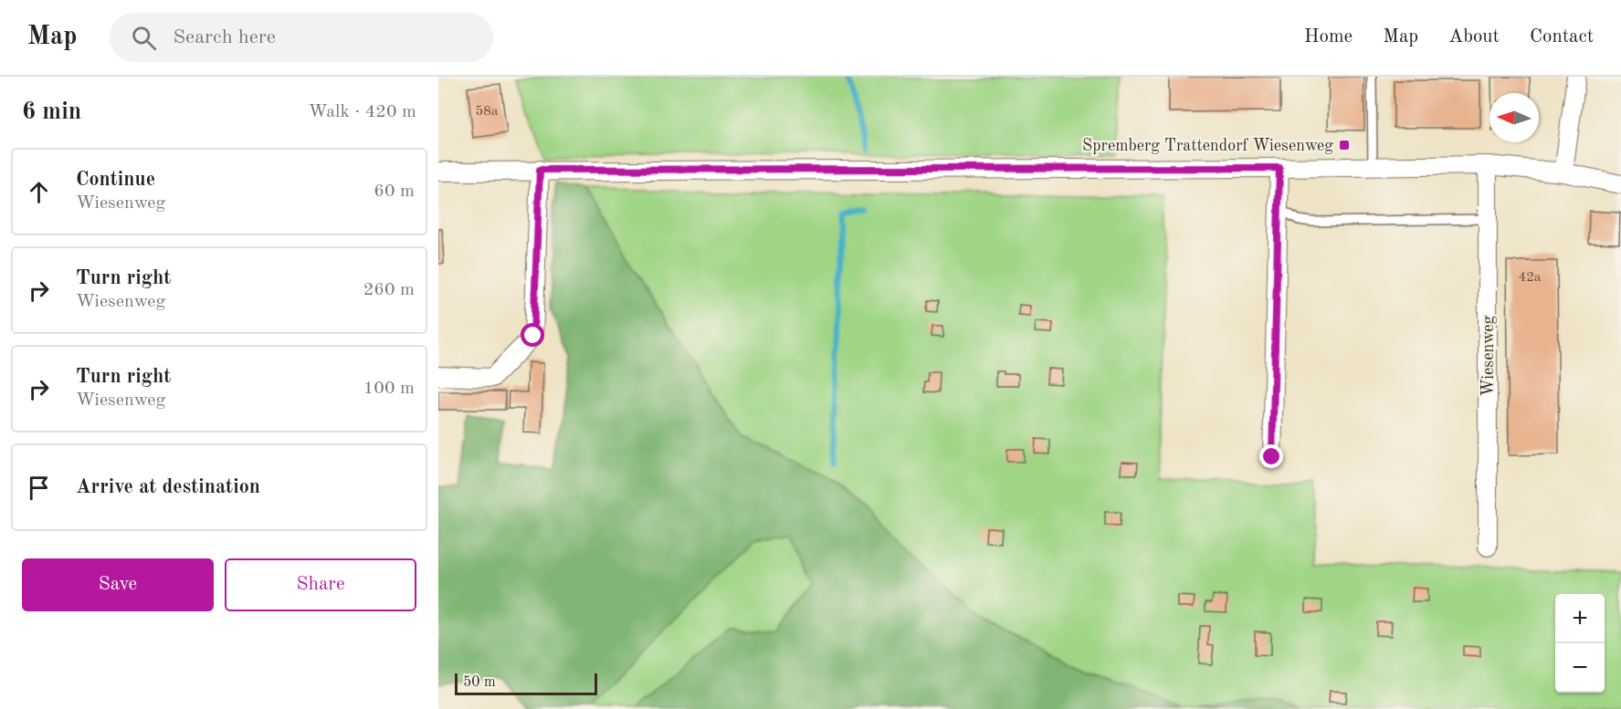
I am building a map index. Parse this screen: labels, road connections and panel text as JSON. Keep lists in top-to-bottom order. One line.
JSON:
{"streets":{"street":["Wiesenweg"]},"places":{"transit":["Spremberg Trattendorf Wiesenweg"]},"house_numbers":["58a","42a"],"scale_bar":"50 m","north":"left","page":{"header":"Map","search":"Search here","nav":["Home","Map","About","Contact"],"heading":["6 min","Walk · 420 m"],"list":[["Continue","Wiesenweg","60 m"],["Turn right","Wiesenweg","260 m"],["Turn right","Wiesenweg","100 m"],"Arrive at destination"],"buttons":["Save","Share"],"map_buttons":["+","−"],"scale":"50 m"}}
